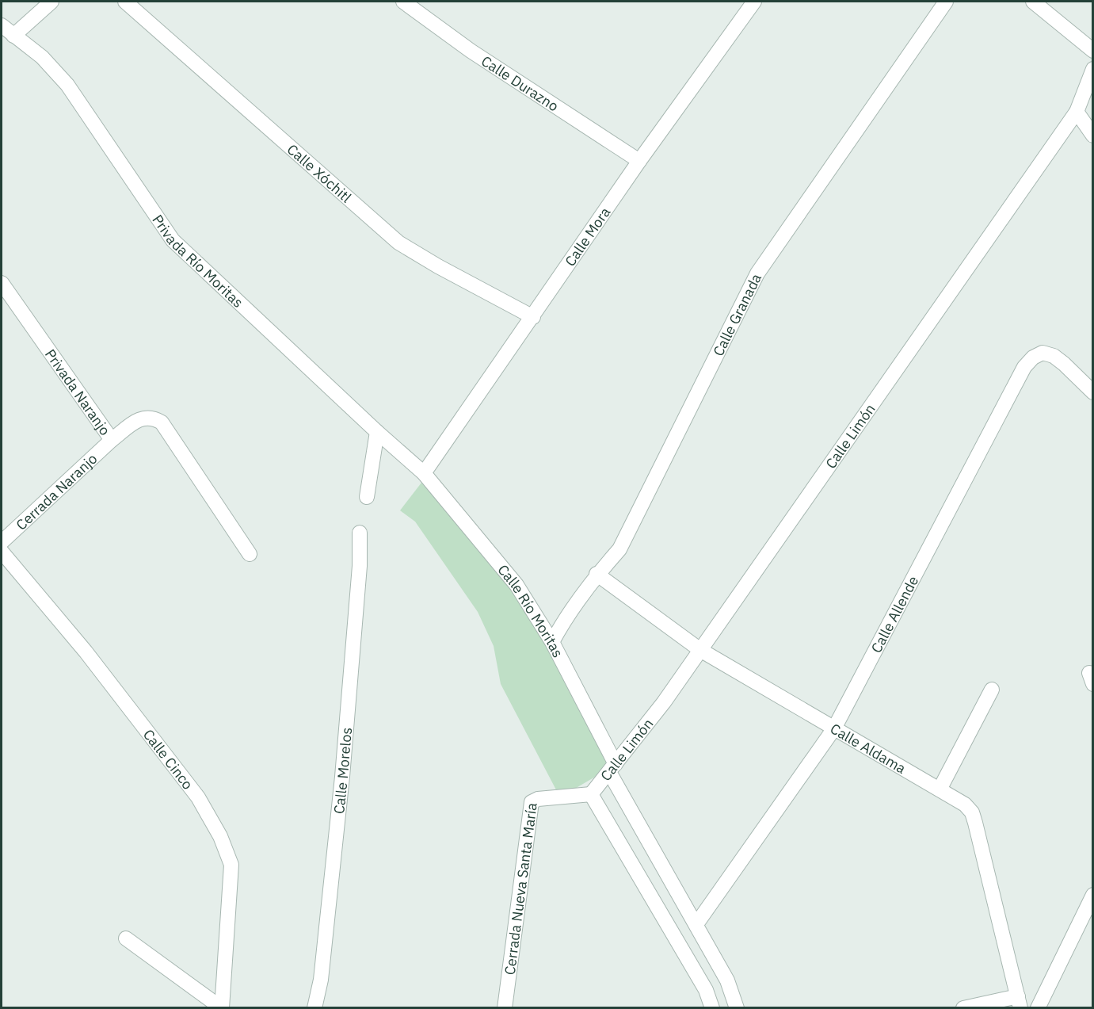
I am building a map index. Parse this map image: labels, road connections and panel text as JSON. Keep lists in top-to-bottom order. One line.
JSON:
{"streets":{"street":["Calle Durazno","Calle Xóchitl","Calle Mora","Privada Río Moritas","Calle Granada","Privada Naranjo","Calle Limón","Cerrada Naranjo","Calle Río Moritas","Calle Allende","Calle Aldama","Calle Cinco","Calle Morelos","Cerrada Nueva Santa María"]},"crossings":[["Calle Durazno","Calle Mora"],["Calle Xóchitl","Calle Mora"],["Calle Mora","Privada Río Moritas"],["Calle Mora","Calle Río Moritas"],["Privada Río Moritas","Calle Río Moritas"],["Calle Granada","Calle Río Moritas"],["Calle Granada","Calle Aldama"],["Privada Naranjo","Cerrada Naranjo"],["Calle Limón","Calle Río Moritas"],["Calle Limón","Calle Aldama"],["Calle Limón","Cerrada Nueva Santa María"],["Calle Río Moritas","Calle Allende"],["Calle Allende","Calle Aldama"]]}
